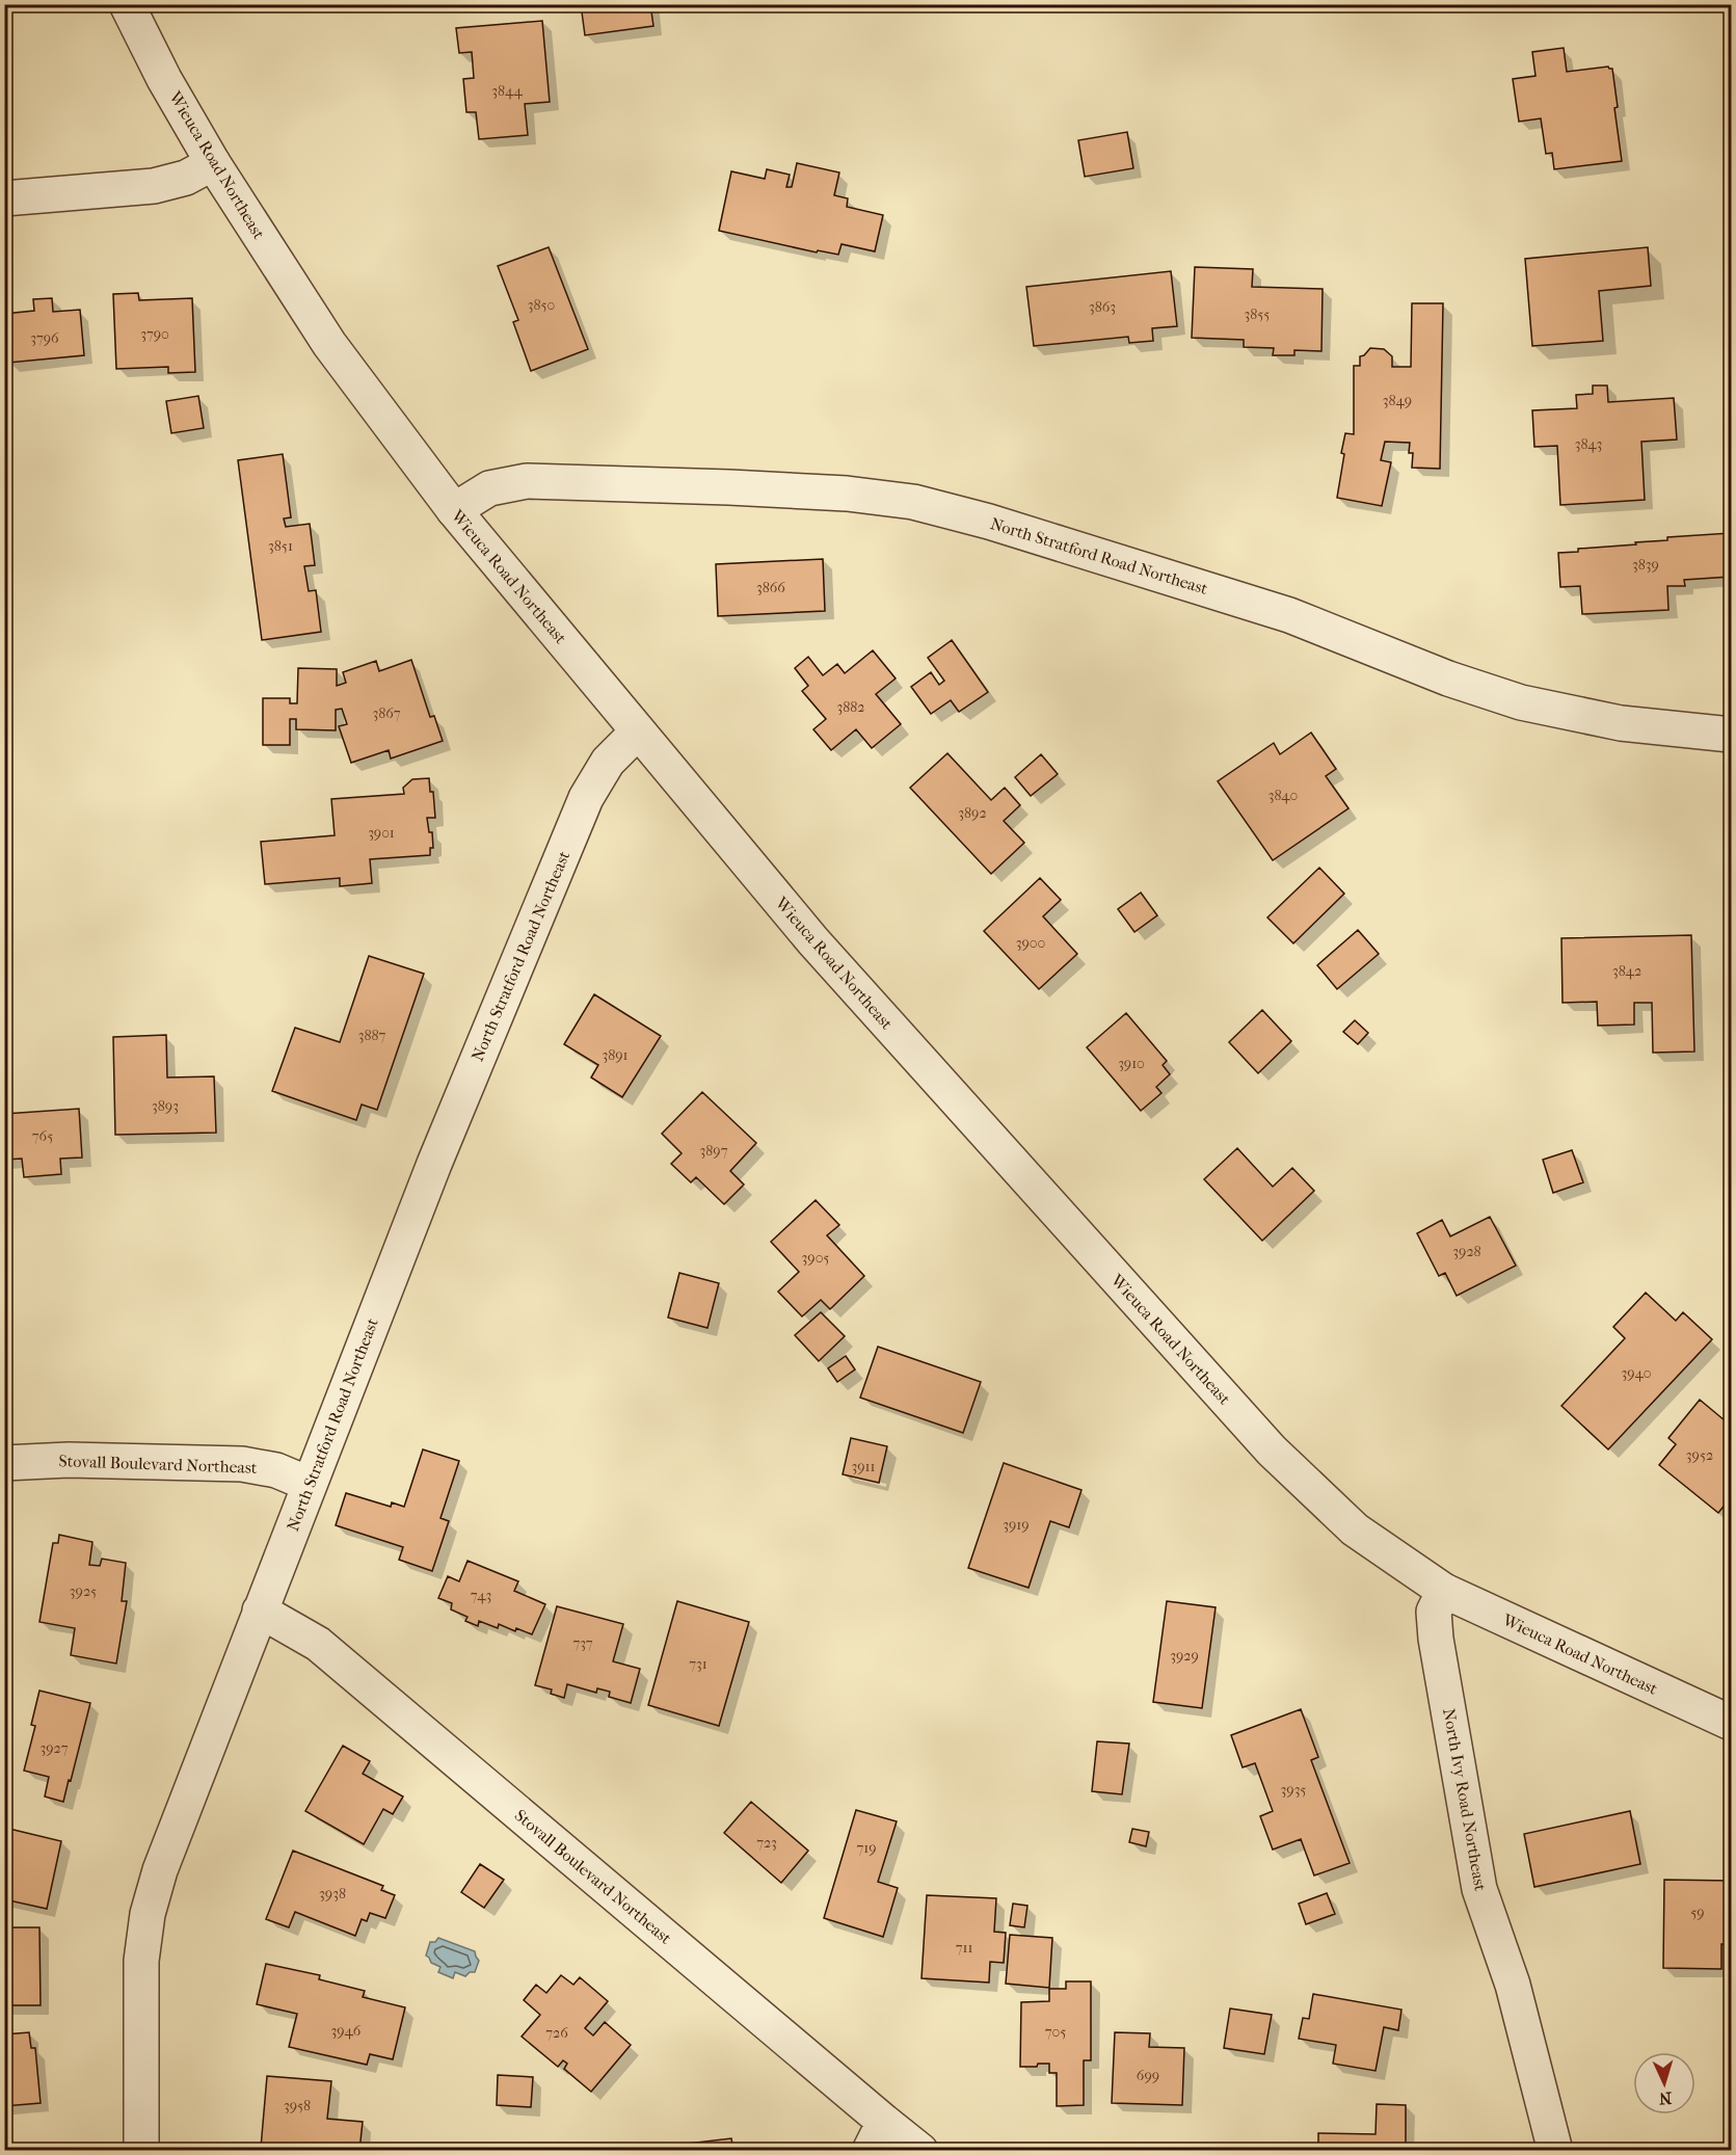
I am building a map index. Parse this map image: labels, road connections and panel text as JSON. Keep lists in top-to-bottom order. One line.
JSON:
{"streets":{"street":["Wieuca Road Northeast","North Stratford Road Northeast","Stovall Boulevard Northeast","North Ivy Road Northeast"]},"crossings":[["Wieuca Road Northeast","North Stratford Road Northeast"],["Wieuca Road Northeast","North Ivy Road Northeast"],["North Stratford Road Northeast","Stovall Boulevard Northeast"]],"house_numbers":["3844","3850","3863","3855","3790","3796","3849","3843","3851","3839","3866","3882","3867","3840","3892","3901","3900","3842","3887","3891","3910","3893","765","3897","3928","3905","3940","3952","3911","3919","3925","743","737","3929","731","3927","3935","723","719","3938","59","711","3946","705","726","699","3958"],"north":"bottom"}
